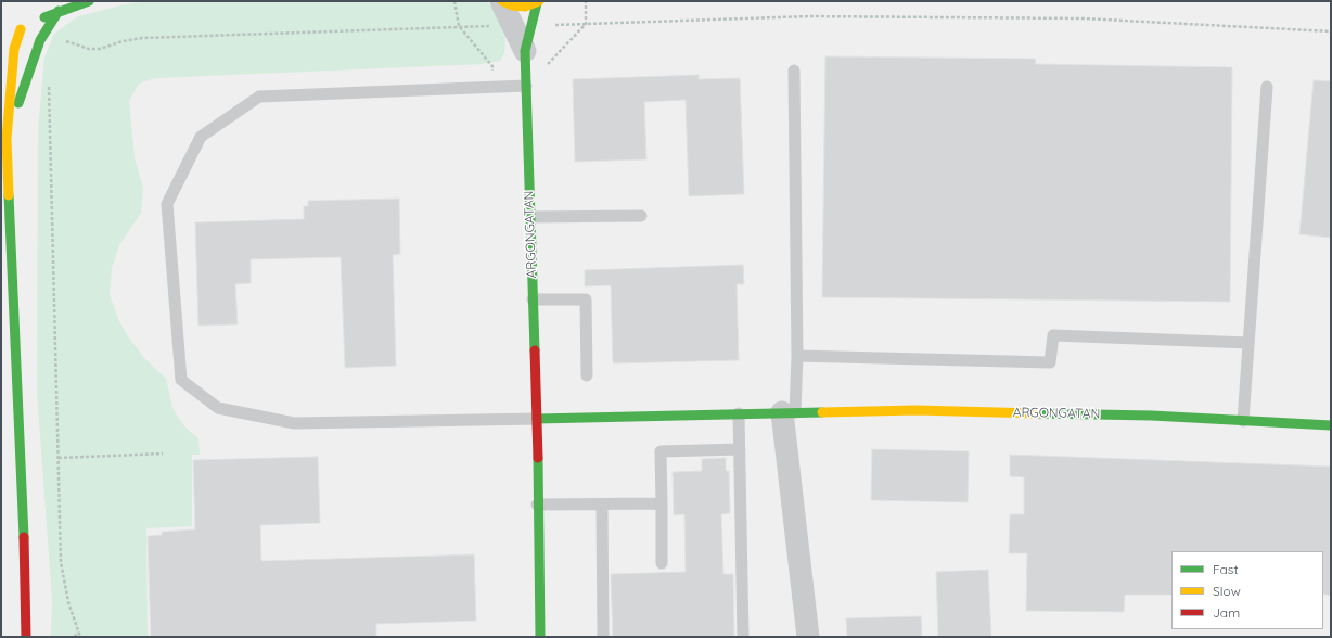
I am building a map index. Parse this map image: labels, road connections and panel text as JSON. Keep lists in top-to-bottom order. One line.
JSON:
{"streets":{"street":["ARGONGATAN"]},"legend":["Fast","Slow","Jam"]}
